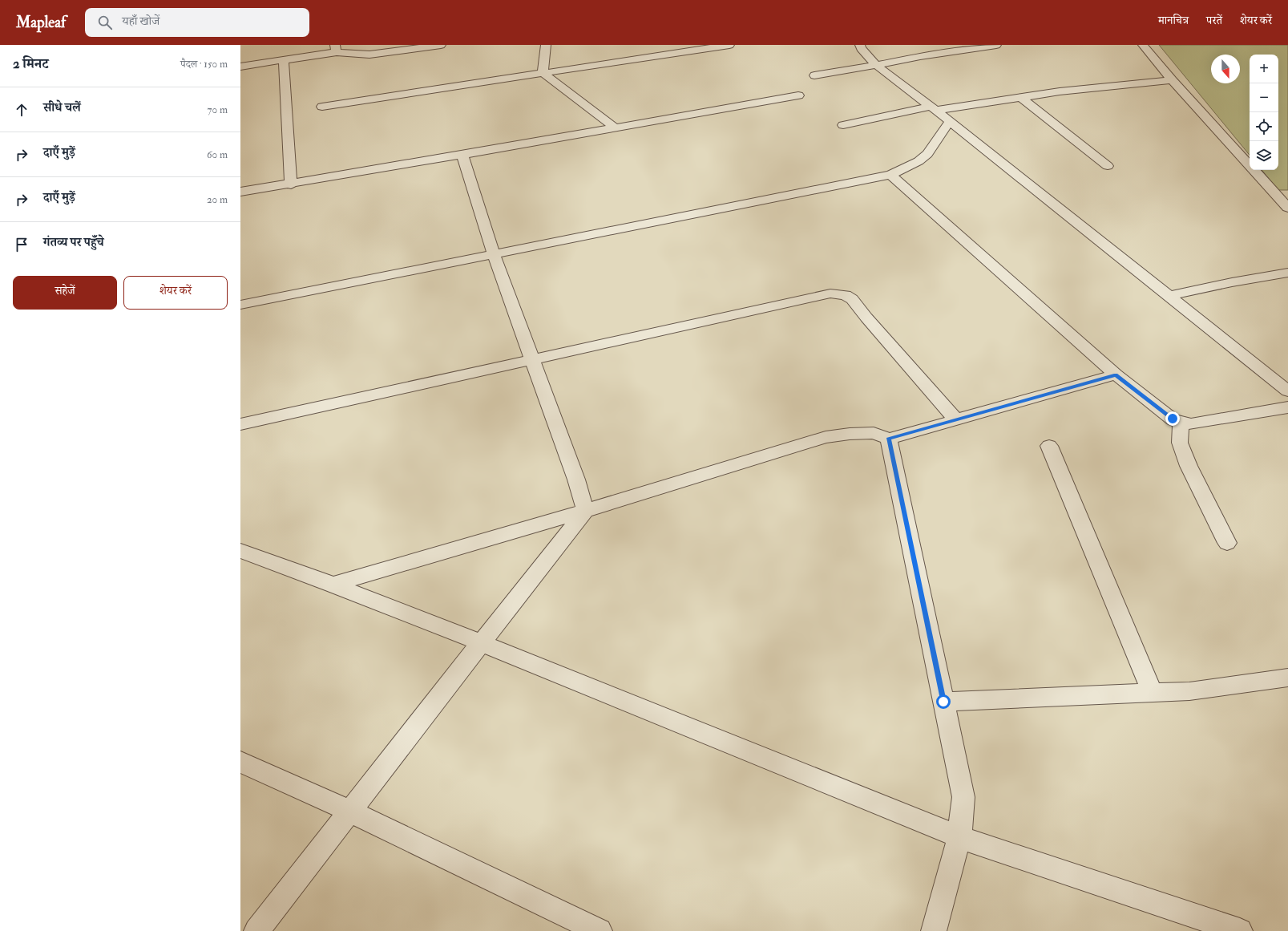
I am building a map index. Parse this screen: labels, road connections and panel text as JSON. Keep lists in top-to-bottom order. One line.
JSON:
{"north":"bottom","page":{"header":"Mapleaf","search":"यहाँ खोजें","nav":["मानचित्र","परतें","शेयर करें"],"heading":["2 मिनट","पैदल · 150 m"],"map_buttons":["+","−"],"list":[["सीधे चलें","70 m"],["दाएँ मुड़ें","60 m"],["दाएँ मुड़ें","20 m"],"गंतव्य पर पहुँचे"],"buttons":["सहेजें","शेयर करें"]}}
